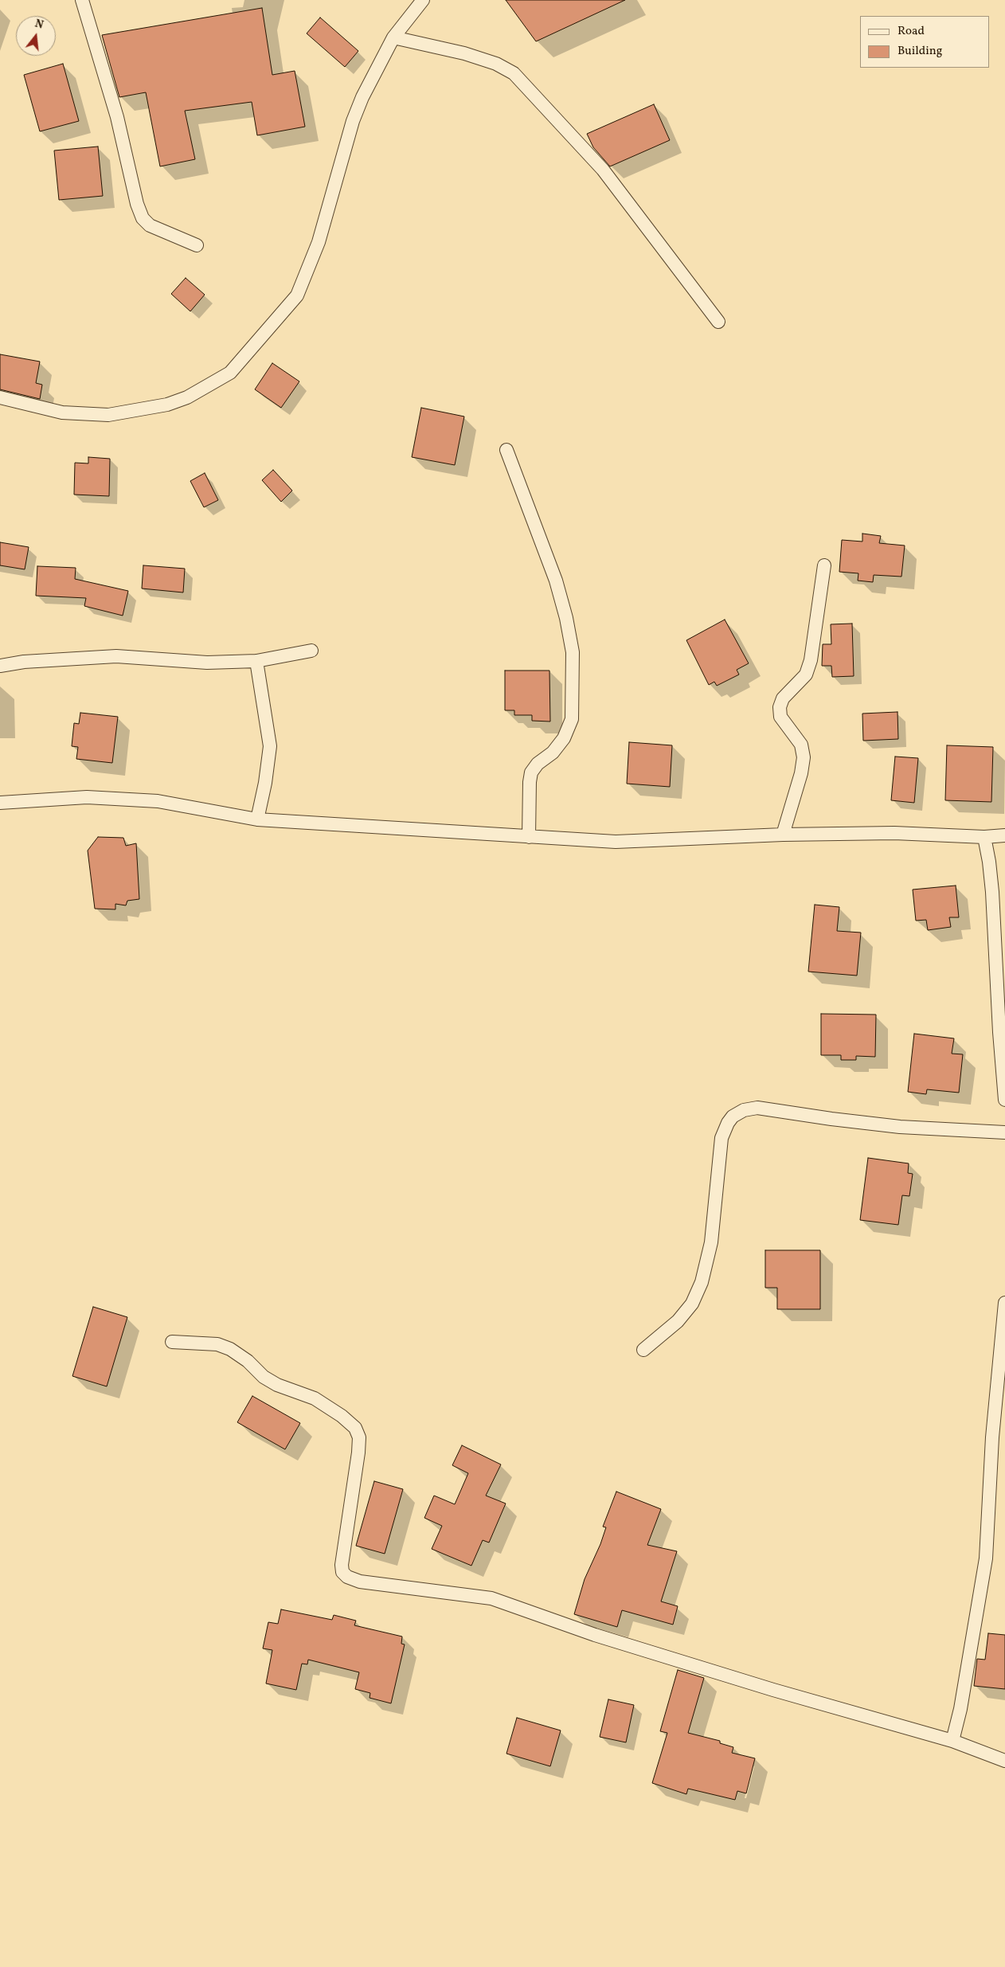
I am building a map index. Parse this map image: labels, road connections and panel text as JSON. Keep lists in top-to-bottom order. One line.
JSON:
{"legend":["Road","Building"],"north":"top"}
